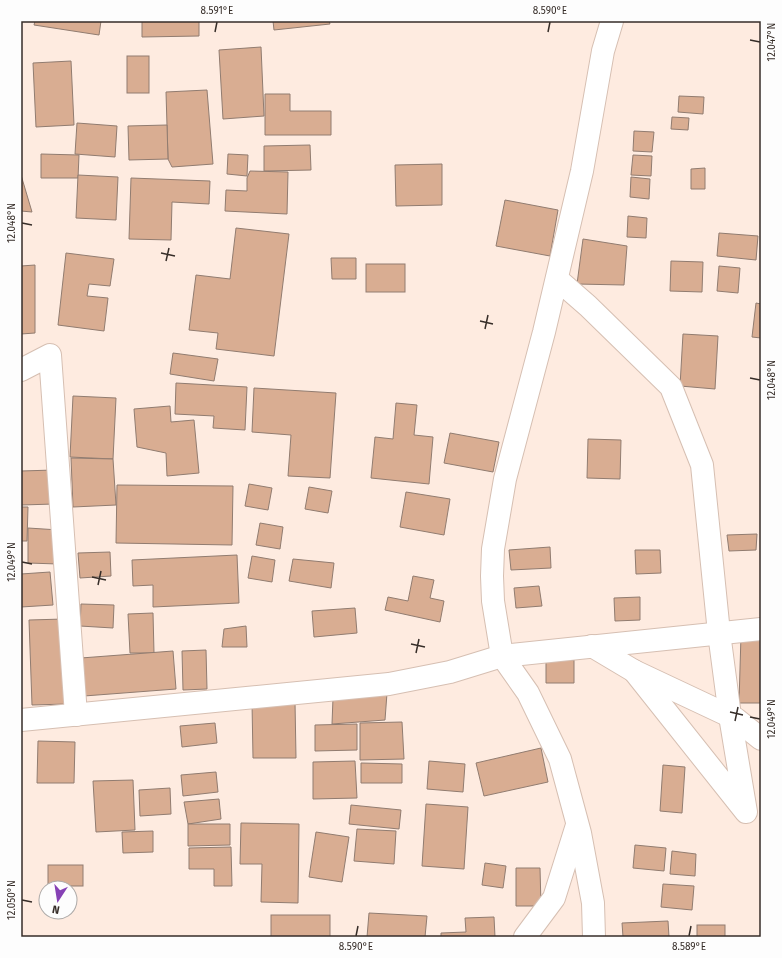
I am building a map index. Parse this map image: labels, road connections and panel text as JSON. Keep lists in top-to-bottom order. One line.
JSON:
{"north":"bottom","coordinates":["8.591°E","8.590°E","12.047°N","12.048°N","12.049°N","12.050°N","8.589°E"]}
